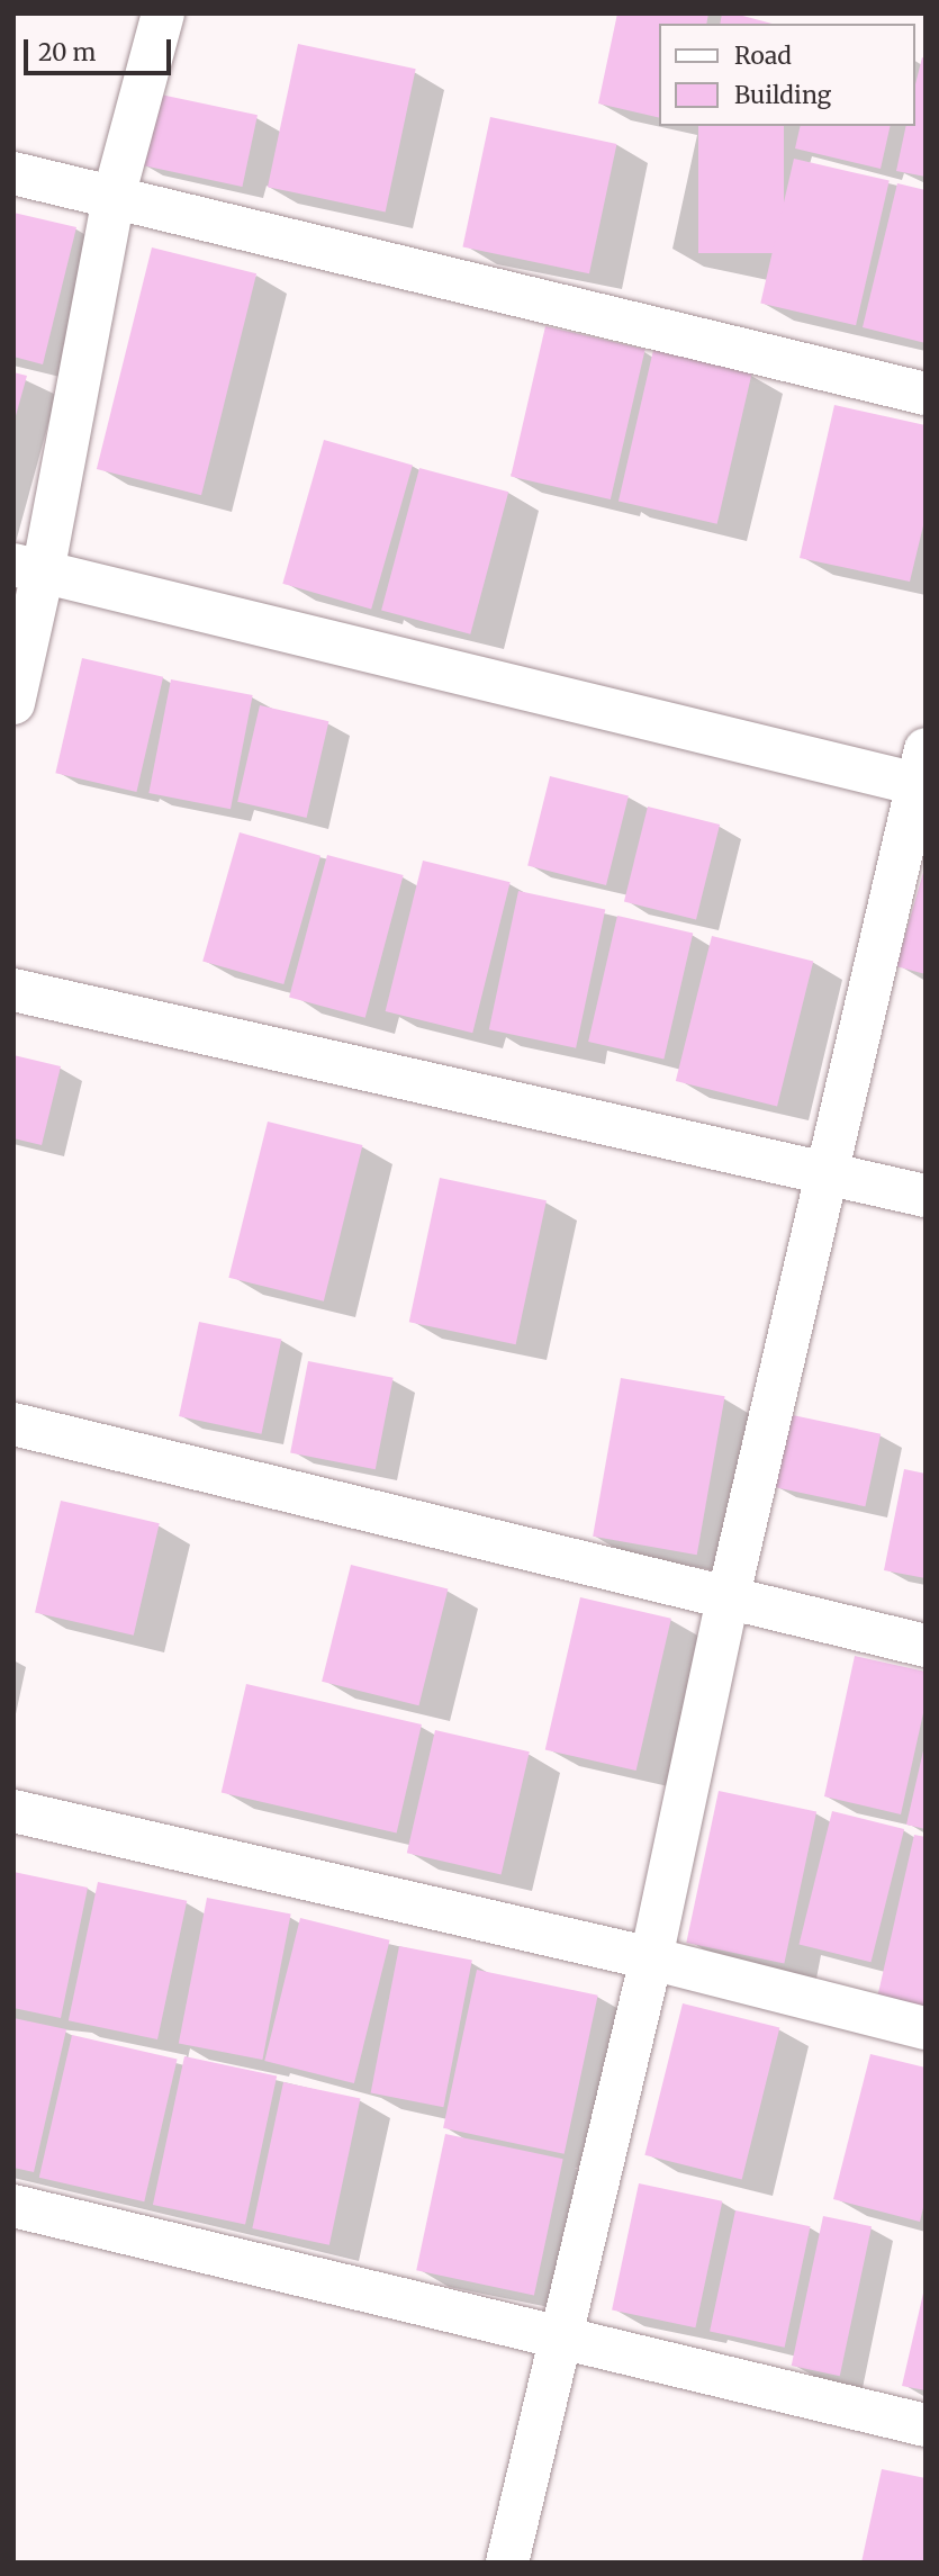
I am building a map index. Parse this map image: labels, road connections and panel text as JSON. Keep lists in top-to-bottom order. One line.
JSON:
{"legend":["Road","Building"],"scale_bar":"20 m"}
